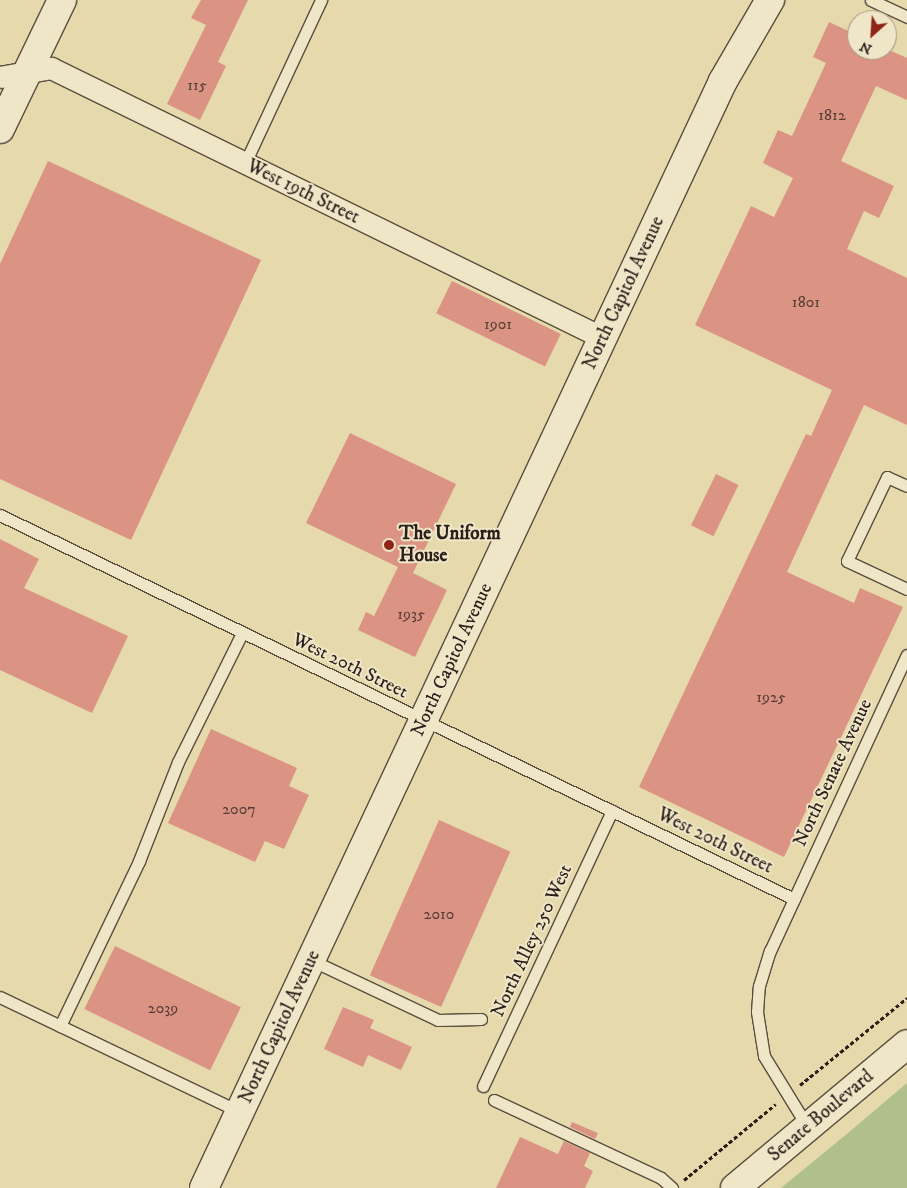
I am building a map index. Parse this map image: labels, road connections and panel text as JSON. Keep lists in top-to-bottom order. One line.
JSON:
{"streets":{"main road":["North Capitol Avenue","Senate Boulevard"],"street":["West 19th Street"],"lane":["West 20th Street","North Senate Avenue","North Alley 250 West"]},"crossings":[["West 19th Street","North Capitol Avenue"],["North Capitol Avenue","West 20th Street"],["West 20th Street","North Senate Avenue"],["West 20th Street","North Alley 250 West"],["North Senate Avenue","Senate Boulevard"]],"places":["The Uniform House"],"house_numbers":["115","1812","1801","1901","1935","1925","2007","2010","2039"],"north":"bottom left"}
